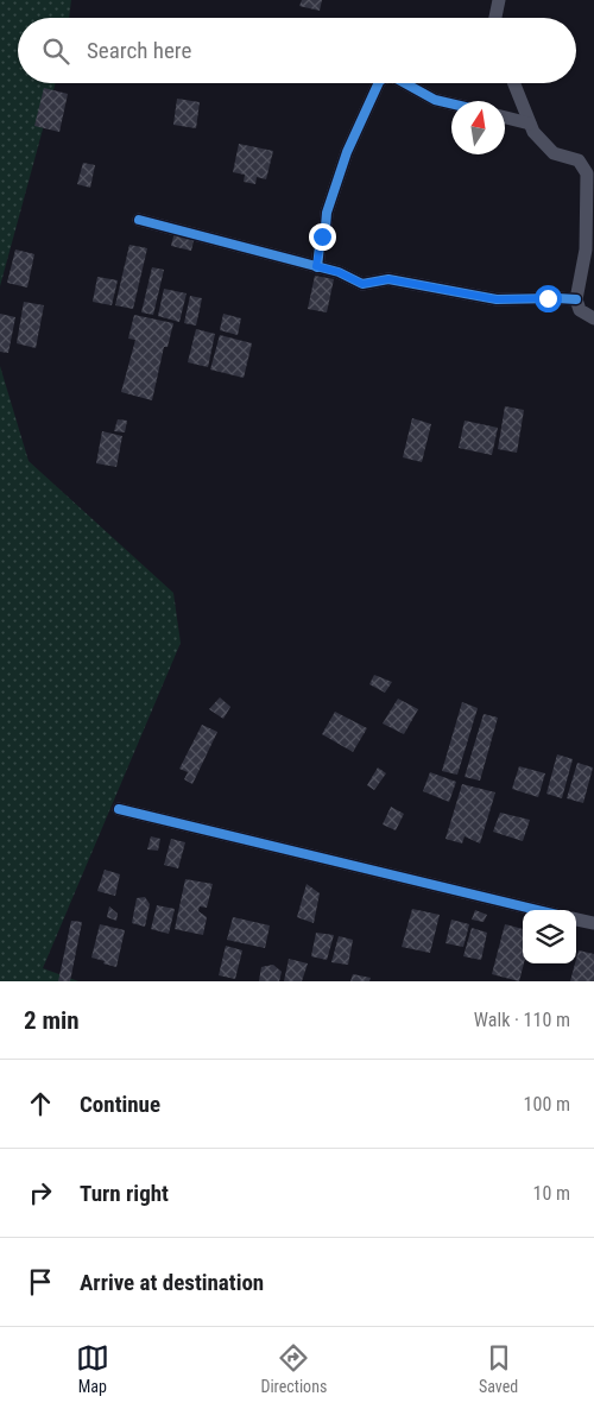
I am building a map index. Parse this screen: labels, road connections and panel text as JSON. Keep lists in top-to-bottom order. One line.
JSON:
{"north":"top","page":{"search":"Search here","heading":["2 min","Walk · 110 m"],"list":[["Continue","100 m"],["Turn right","10 m"],"Arrive at destination"],"nav":["Map","Directions","Saved"]}}
